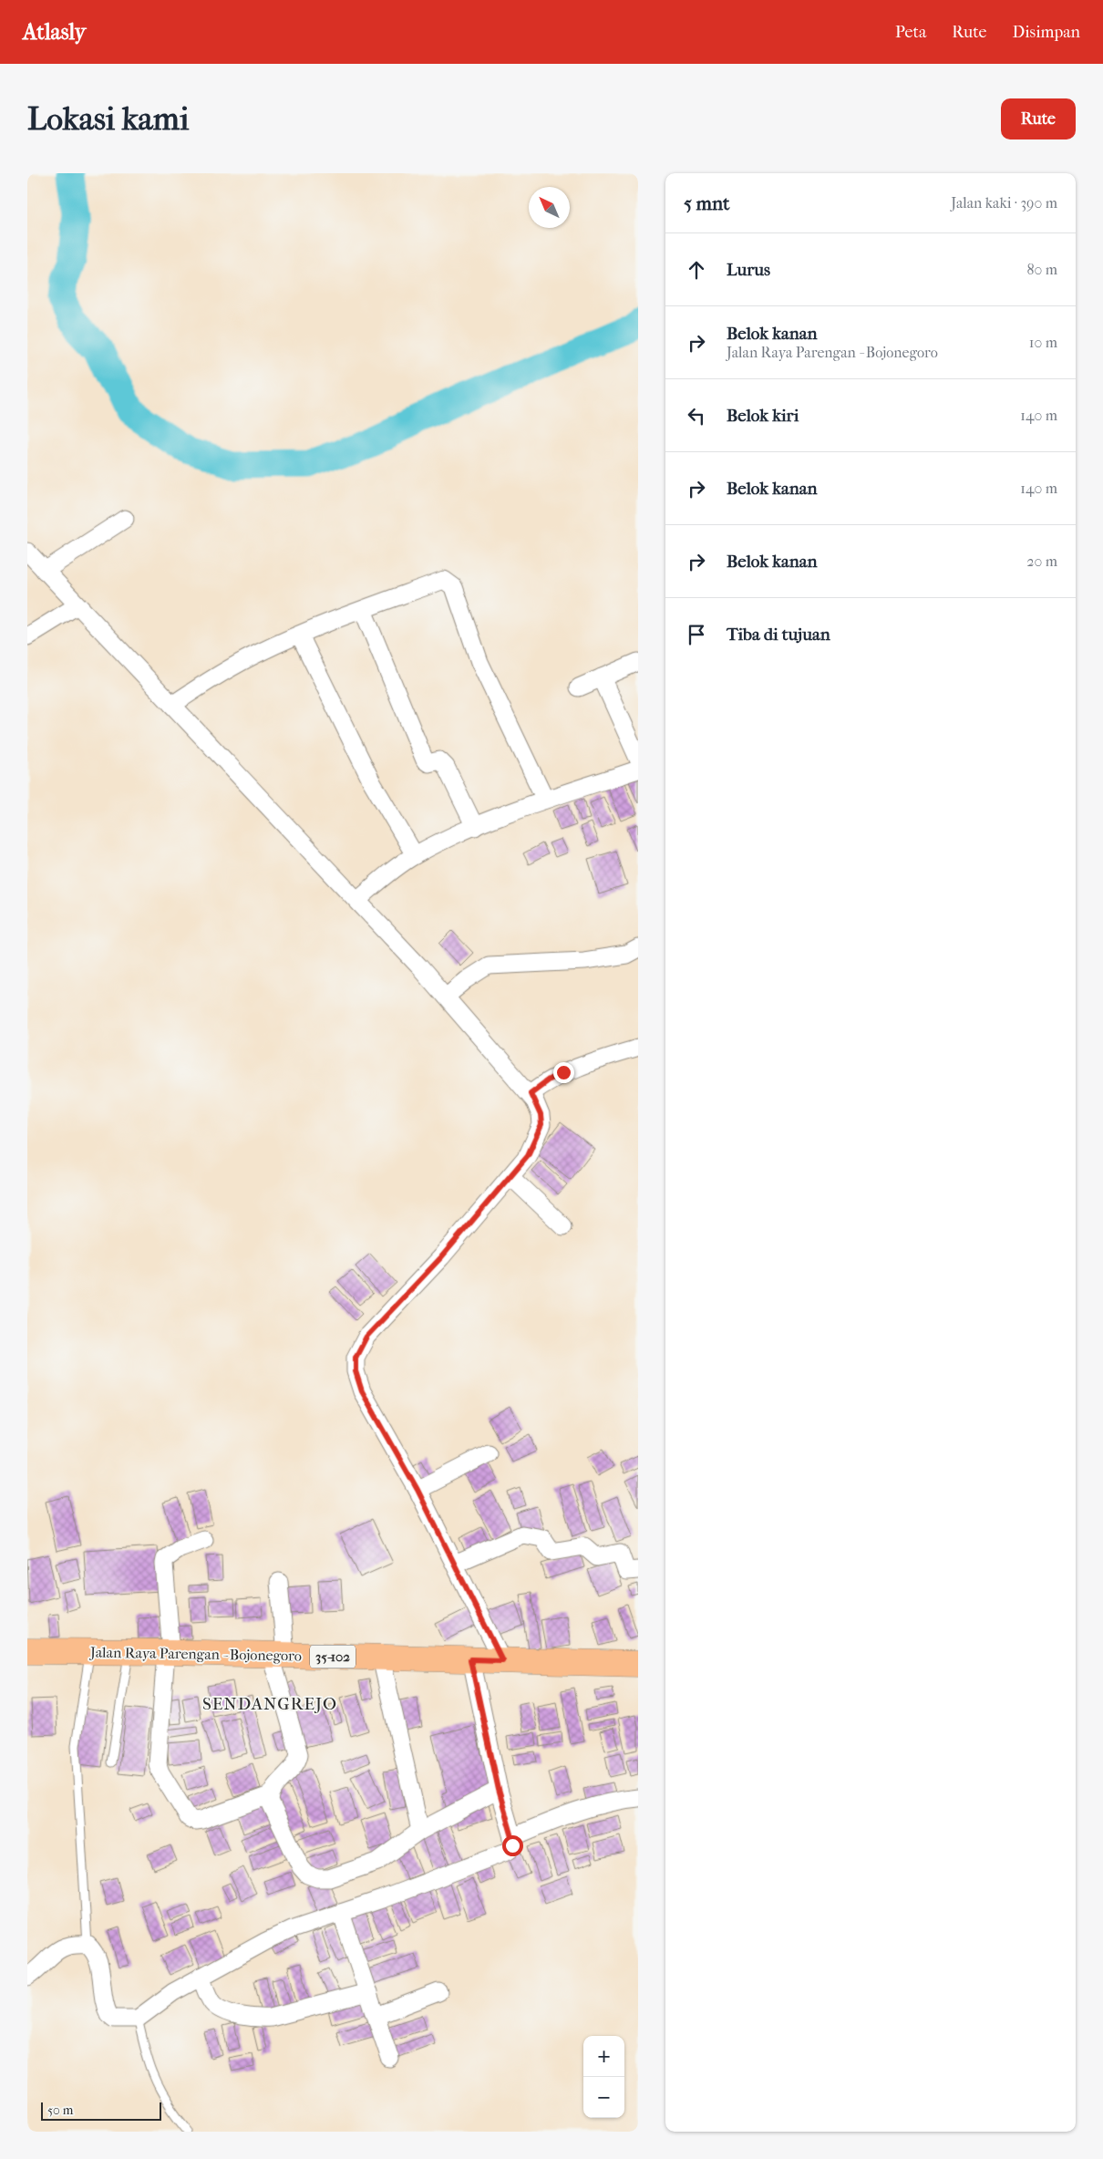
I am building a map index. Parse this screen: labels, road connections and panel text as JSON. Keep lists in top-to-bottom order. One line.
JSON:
{"streets":{"main road":["Jalan Raya Parengan - Bojonegoro","35-102"]},"districts":["SENDANGREJO"],"scale_bar":"50 m","north":"top left","page":{"header":"Atlasly","nav":["Peta","Rute","Disimpan"],"buttons":"Rute","title":"Lokasi kami","heading":["5 mnt","Jalan kaki · 390 m"],"list":[["Lurus","80 m"],["Belok kanan","Jalan Raya Parengan - Bojonegoro","10 m"],["Belok kiri","140 m"],["Belok kanan","140 m"],["Belok kanan","20 m"],"Tiba di tujuan"],"map_buttons":["+","−"],"scale":"50 m"}}
